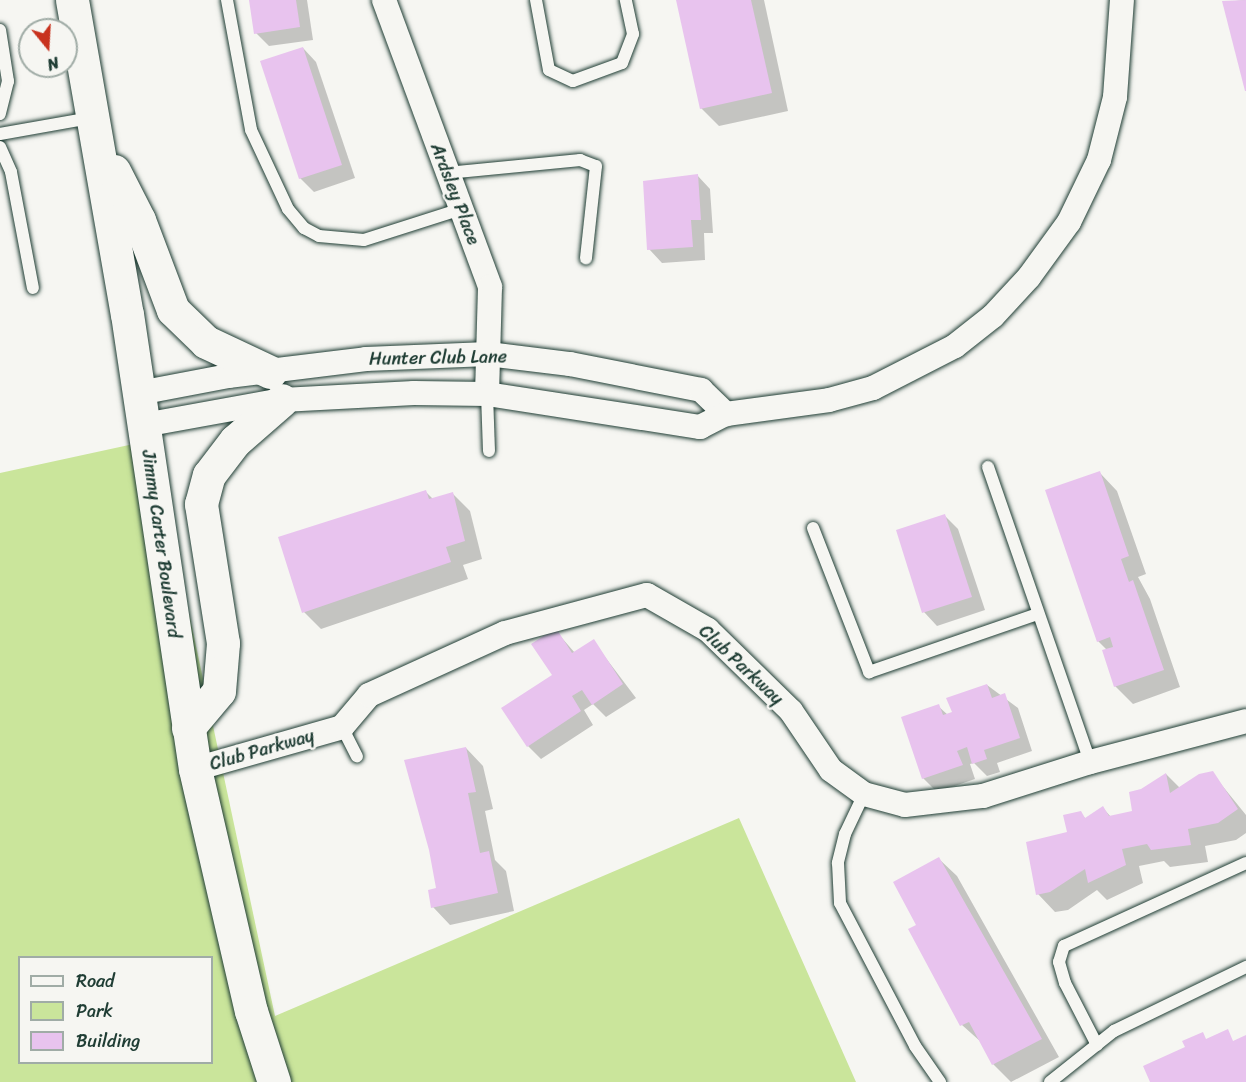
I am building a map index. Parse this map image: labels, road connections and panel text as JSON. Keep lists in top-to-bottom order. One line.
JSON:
{"streets":{"main road":["Jimmy Carter Boulevard"],"street":["Ardsley Place","Hunter Club Lane","Club Parkway"]},"crossings":[["Ardsley Place","Hunter Club Lane"],["Hunter Club Lane","Jimmy Carter Boulevard"],["Jimmy Carter Boulevard","Club Parkway"]],"legend":["Road","Park","Building"],"north":"bottom"}
